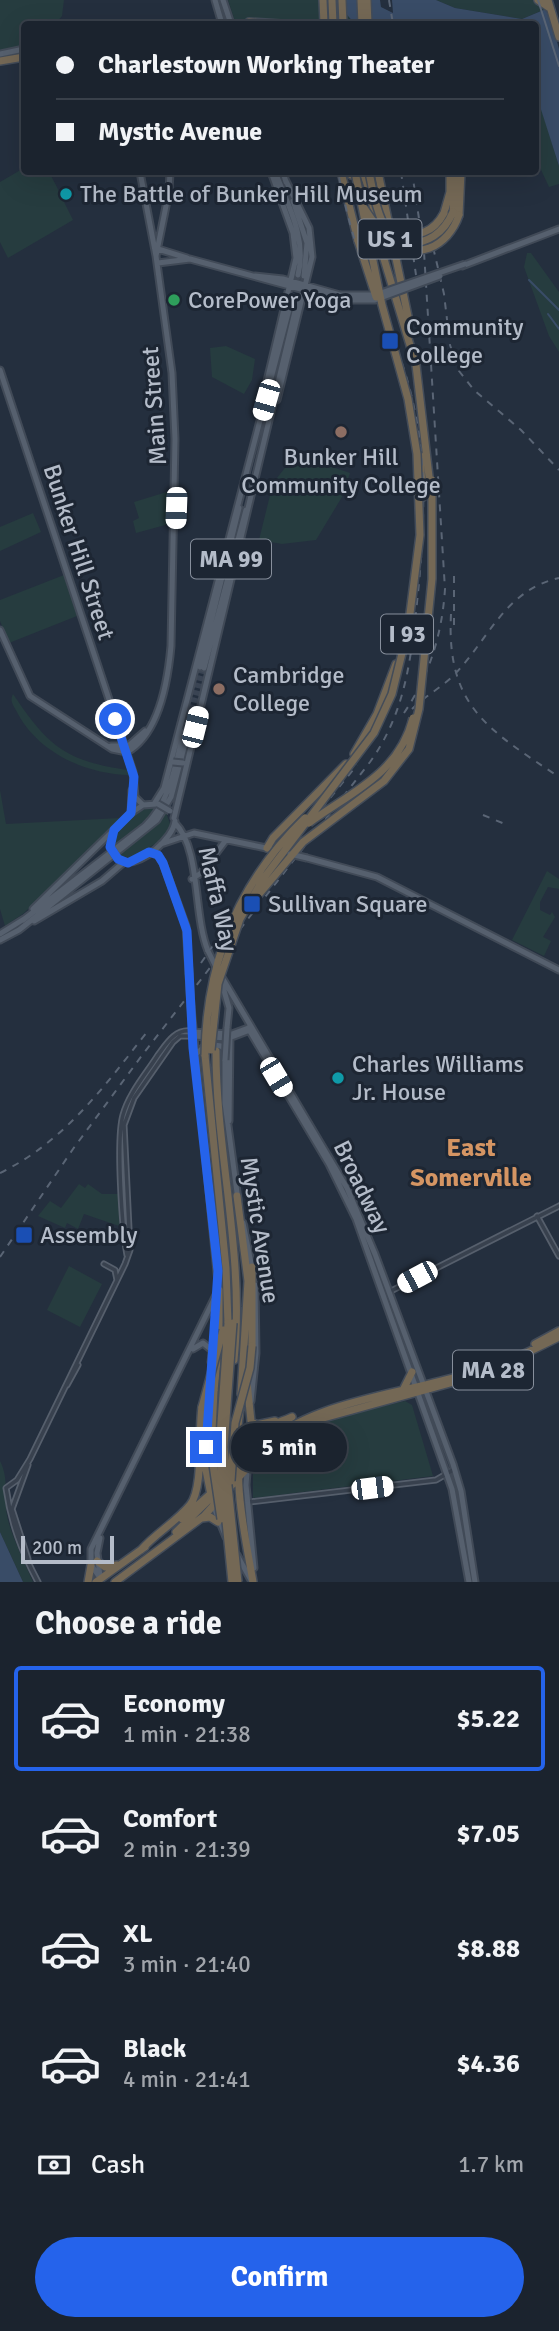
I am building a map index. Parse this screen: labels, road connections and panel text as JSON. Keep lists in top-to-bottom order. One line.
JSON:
{"streets":{"highway":["US 1","I 93","MA 28"],"main road":["Main Street","Bunker Hill Street","MA 99","Maffa Way","Broadway","Mystic Avenue"]},"crossings":[["Main Street","Bunker Hill Street"],["Maffa Way","Broadway"],["Maffa Way","Mystic Avenue"],["Broadway","MA 28"],["Mystic Avenue","MA 28"]],"districts":["East Somerville"],"places":{"other":["The Battle of Bunker Hill Museum","CorePower Yoga","Bunker Hill Community College","Cambridge College","Charles Williams Jr. House"],"transit":["Community College","Sullivan Square","Assembly"]},"scale_bar":"200 m","page":{"banner":["Charlestown Working Theater","Mystic Avenue"],"bubble":"5 min","scale":"200 m","heading":"Choose a ride","list":[{"name":"Economy","note":"1 min · 21:38","value":"$5.22"},{"name":"Comfort","note":"2 min · 21:39","value":"$7.05"},{"name":"XL","note":"3 min · 21:40","value":"$8.88"},{"name":"Black","note":"4 min · 21:41","value":"$4.36"}],"pay":["Cash","1.7 km"],"buttons":"Confirm"}}
